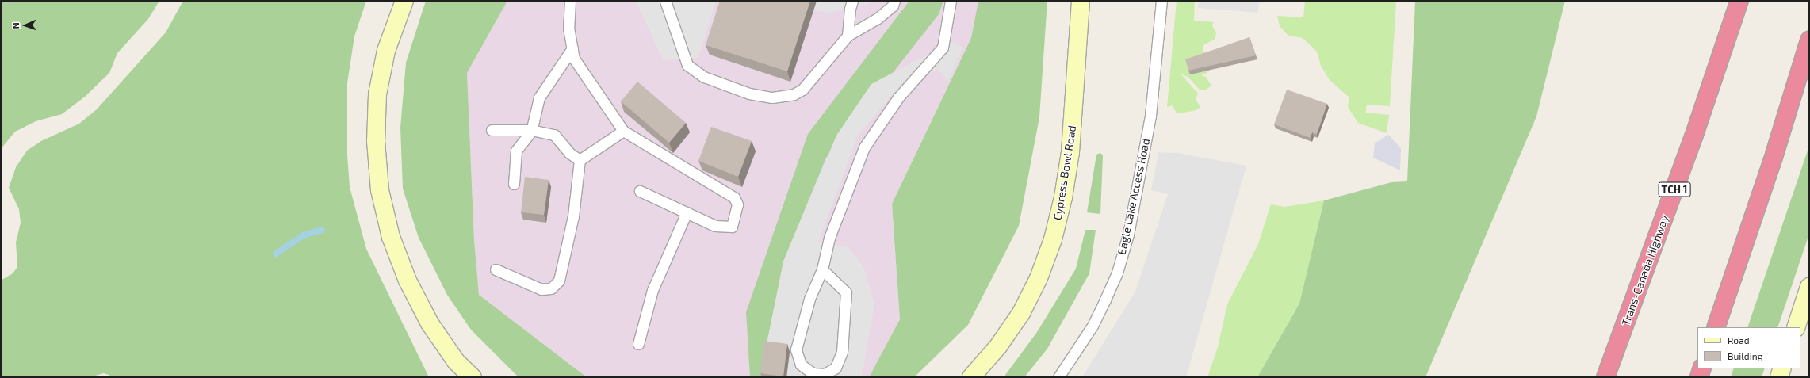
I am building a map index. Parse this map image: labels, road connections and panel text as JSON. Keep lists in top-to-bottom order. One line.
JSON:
{"streets":{"highway":["TCH 1","Trans-Canada Highway"],"street":["Cypress Bowl Road"],"lane":["Eagle Lake Access Road"]},"legend":["Road","Building"],"north":"left"}
